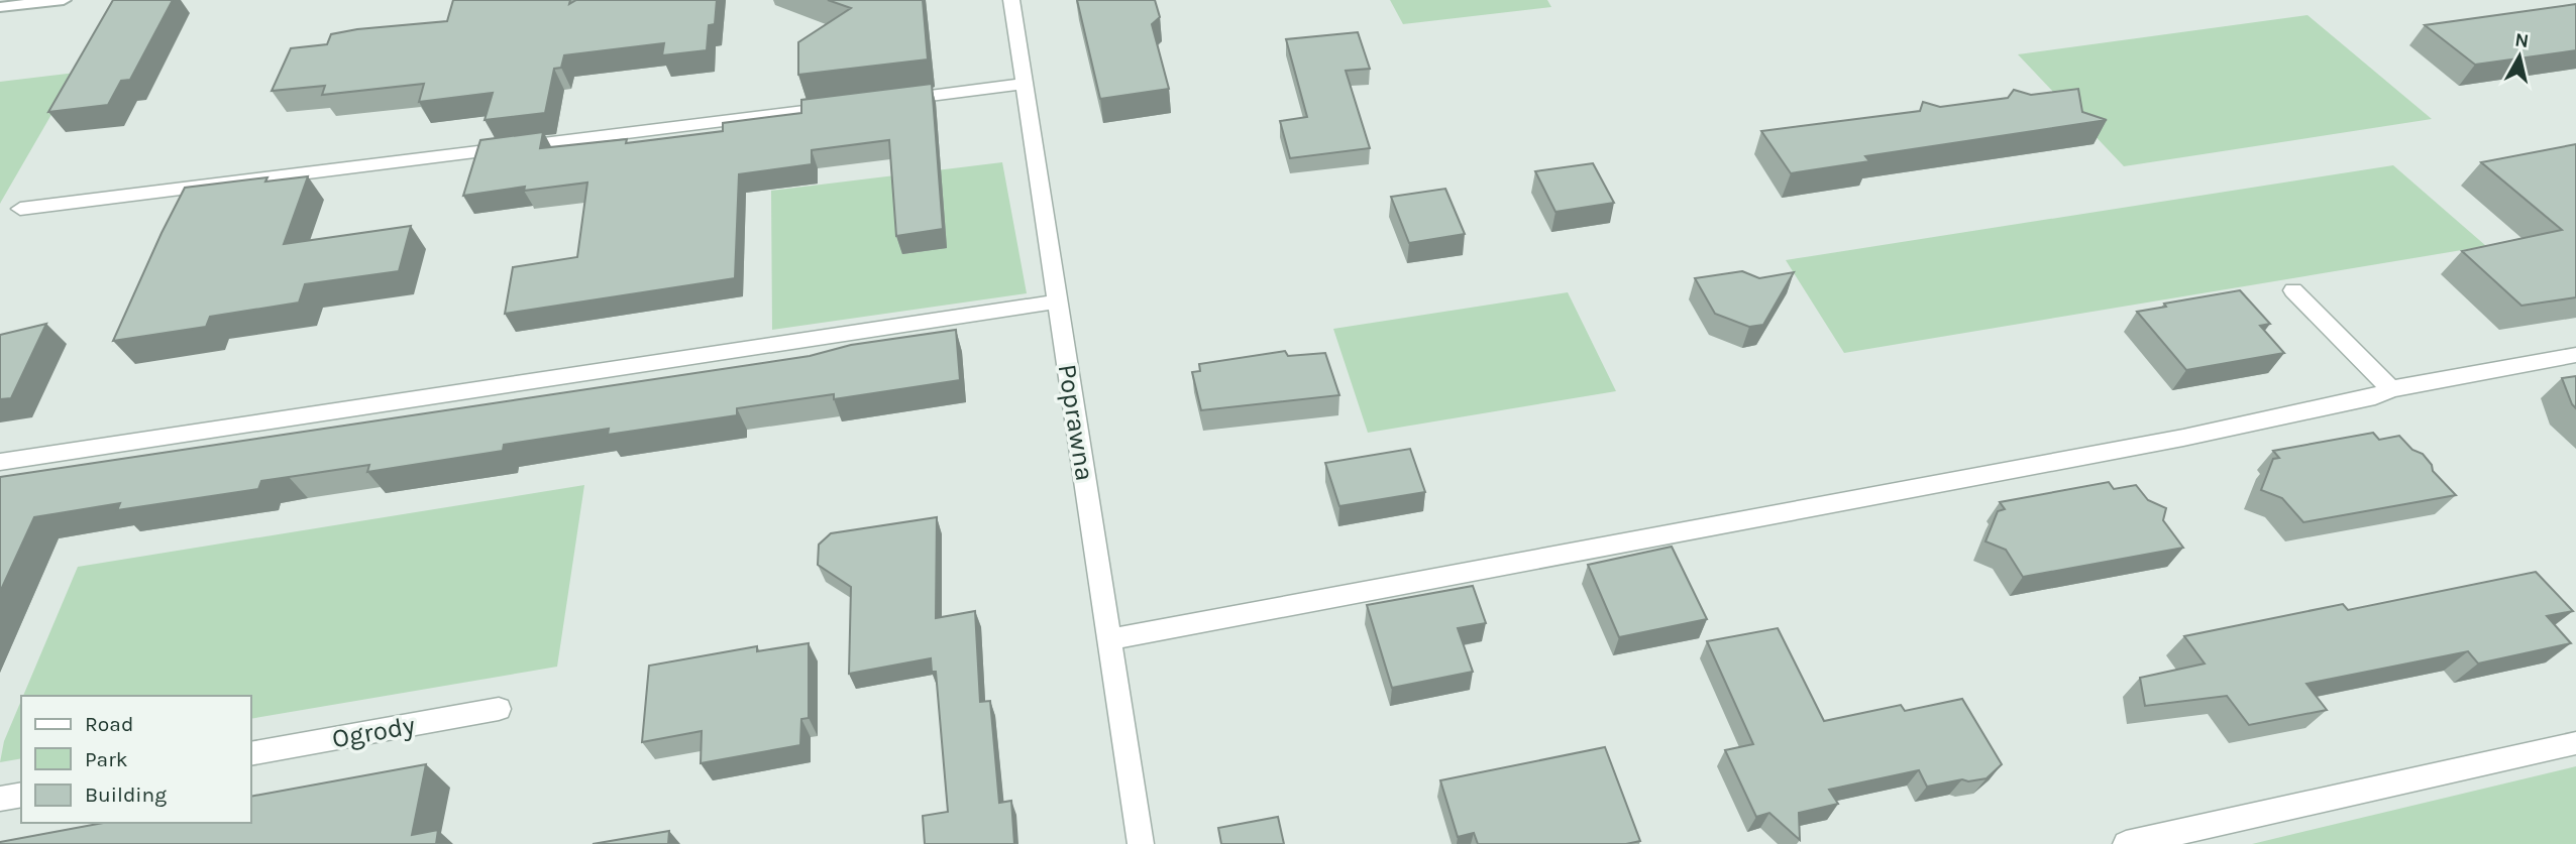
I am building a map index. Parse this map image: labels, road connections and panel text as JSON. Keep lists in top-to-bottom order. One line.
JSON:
{"streets":{"street":["Poprawna","Ogrody"]},"legend":["Road","Park","Building"],"north":"top"}
